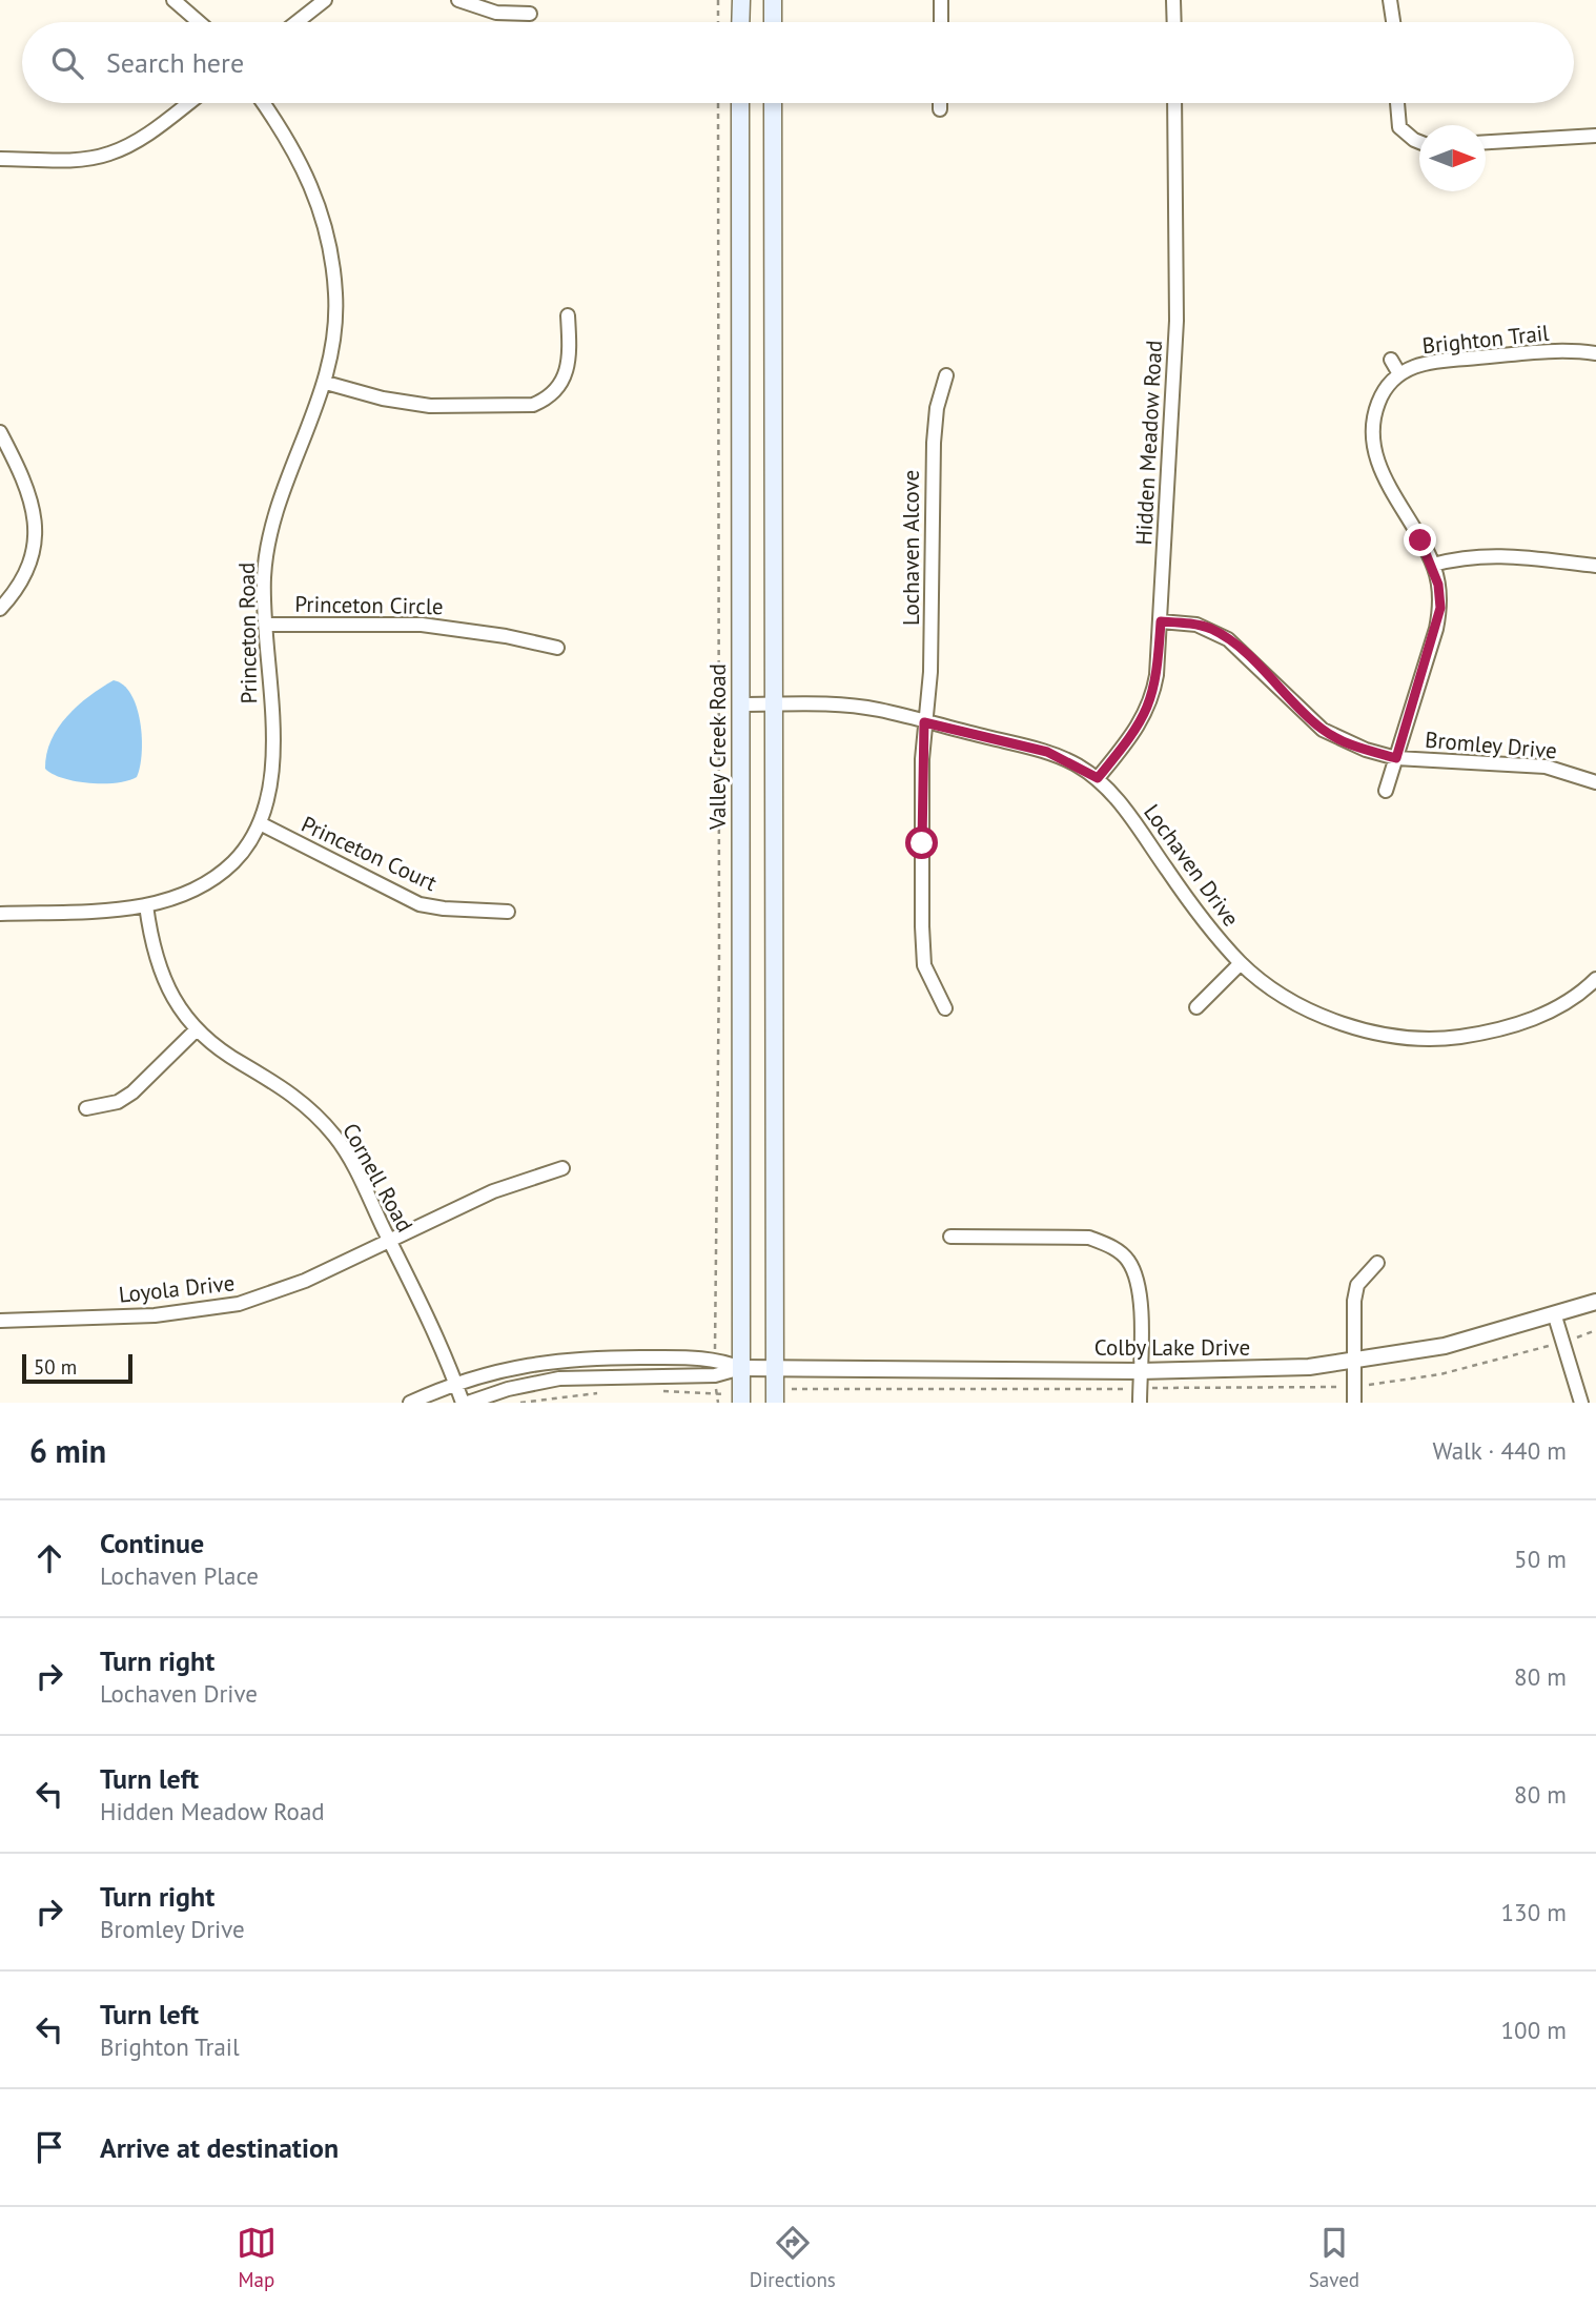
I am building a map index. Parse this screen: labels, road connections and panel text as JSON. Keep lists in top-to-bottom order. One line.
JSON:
{"streets":{"main road":["Valley Creek Road"],"street":["Brighton Trail","Hidden Meadow Road","Lochaven Alcove","Princeton Circle","Princeton Road","Bromley Drive","Princeton Court","Lochaven Drive","Cornell Road","Loyola Drive","Colby Lake Drive"]},"crossings":[["Brighton Trail","Bromley Drive"],["Hidden Meadow Road","Bromley Drive"],["Hidden Meadow Road","Lochaven Drive"],["Lochaven Alcove","Lochaven Drive"],["Princeton Circle","Princeton Road"],["Princeton Road","Princeton Court"],["Princeton Road","Cornell Road"],["Valley Creek Road","Lochaven Drive"],["Valley Creek Road","Colby Lake Drive"],["Cornell Road","Loyola Drive"],["Cornell Road","Colby Lake Drive"]],"scale_bar":"50 m","north":"right","page":{"search":"Search here","scale":"50 m","heading":["6 min","Walk · 440 m"],"list":[["Continue","Lochaven Place","50 m"],["Turn right","Lochaven Drive","80 m"],["Turn left","Hidden Meadow Road","80 m"],["Turn right","Bromley Drive","130 m"],["Turn left","Brighton Trail","100 m"],"Arrive at destination"],"nav":["Map","Directions","Saved"]}}
